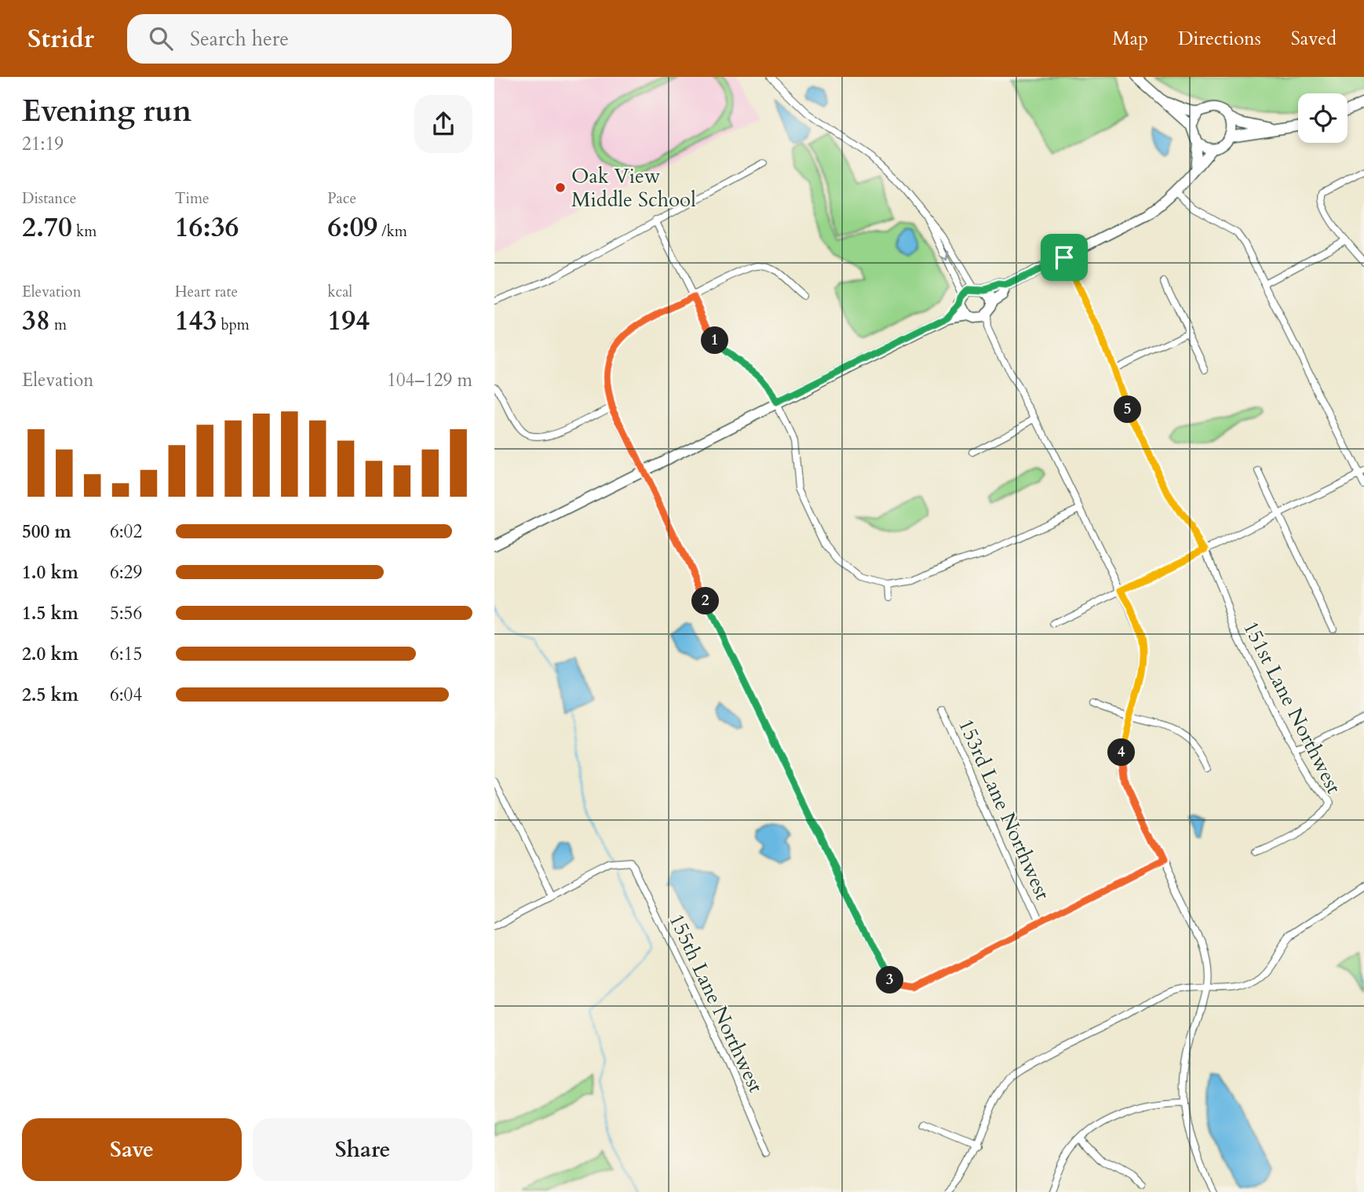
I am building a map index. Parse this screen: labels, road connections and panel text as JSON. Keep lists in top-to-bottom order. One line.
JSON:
{"streets":{"street":["151st Lane Northwest","153rd Lane Northwest","155th Lane Northwest"]},"places":["Oak View Middle School"],"page":{"header":"Stridr","search":"Search here","nav":["Map","Directions","Saved"],"heading":["Evening run","21:19"],"stats":[["Distance","2.70 km"],["Time","16:36"],["Pace","6:09 /km"],["Elevation","38 m"],["Heart rate","143 bpm"],["kcal","194"]],"pins":["1","5","2","4","3"],"chart":["Elevation","104–129 m"],"list":[{"name":"500 m","note":"6:02"},{"name":"1.0 km","note":"6:29"},{"name":"1.5 km","note":"5:56"},{"name":"2.0 km","note":"6:15"},{"name":"2.5 km","note":"6:04"}],"buttons":["Save","Share"]}}
